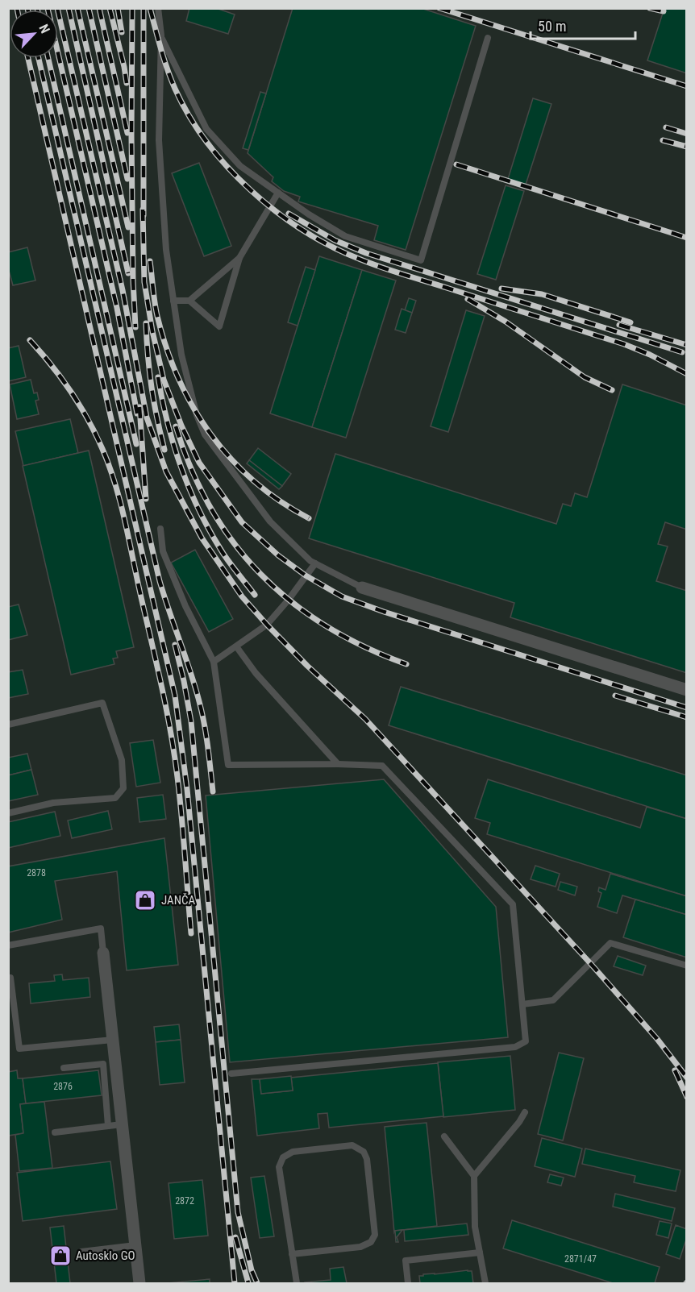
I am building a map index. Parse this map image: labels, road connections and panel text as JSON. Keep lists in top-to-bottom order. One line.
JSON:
{"places":{"shop":["JANČA","Autosklo GO"]},"house_numbers":["2878","2876","2872","2871/47"],"scale_bar":"50 m","north":"top right"}
